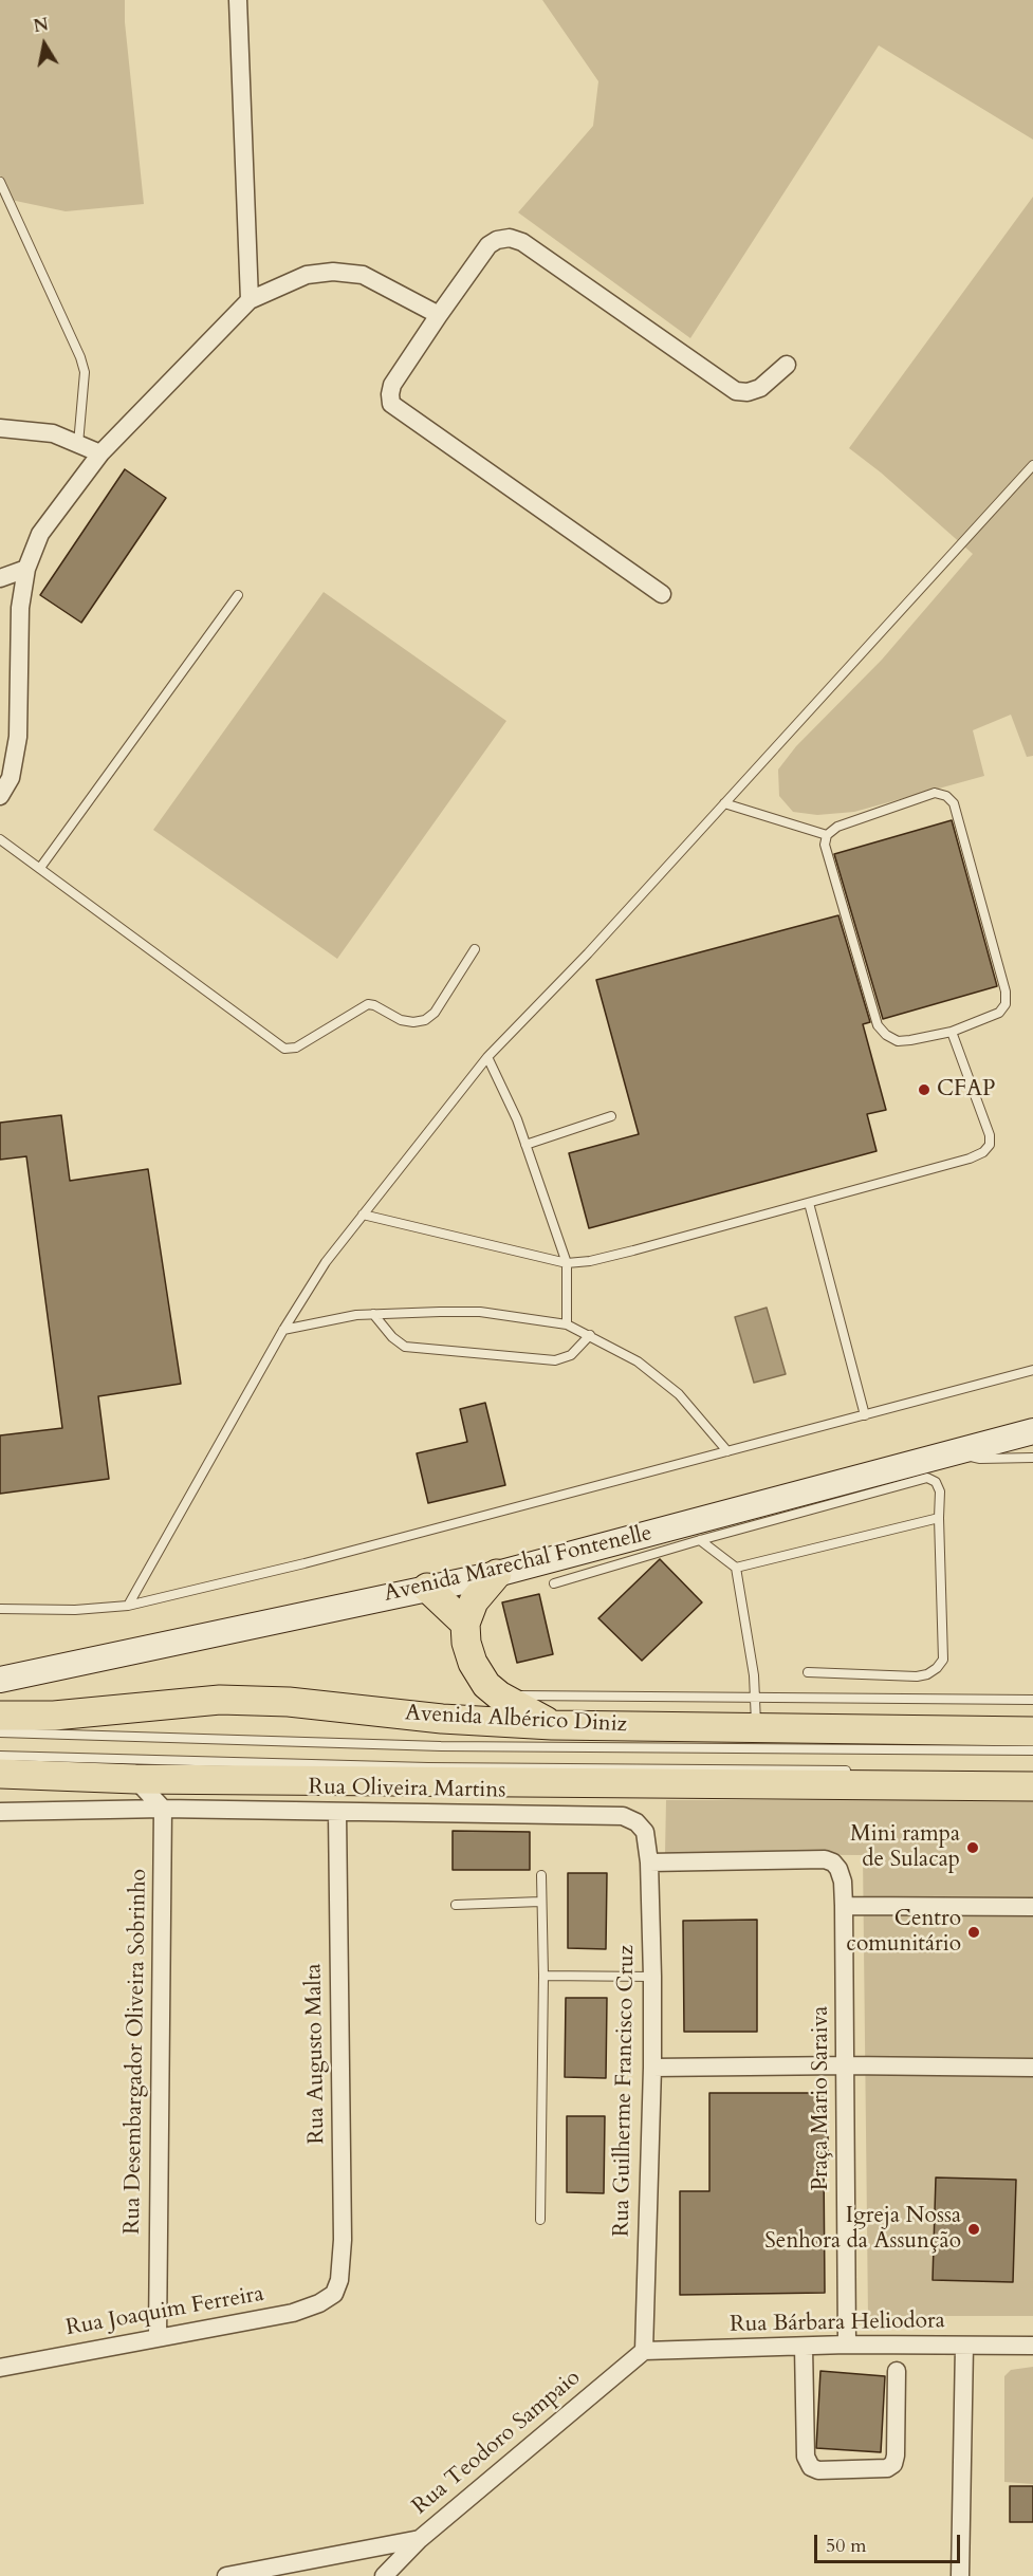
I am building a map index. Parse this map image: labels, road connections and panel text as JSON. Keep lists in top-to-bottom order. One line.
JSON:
{"streets":{"main road":["Avenida Marechal Fontenelle","Avenida Albérico Diniz"],"street":["Rua Oliveira Martins","Rua Desembargador Oliveira Sobrinho","Rua Augusto Malta","Rua Guilherme Francisco Cruz","Praça Mario Saraiva","Rua Joaquim Ferreira","Rua Bárbara Heliodora","Rua Teodoro Sampaio"]},"crossings":[["Rua Oliveira Martins","Rua Desembargador Oliveira Sobrinho"],["Rua Oliveira Martins","Rua Augusto Malta"],["Rua Oliveira Martins","Rua Guilherme Francisco Cruz"],["Rua Desembargador Oliveira Sobrinho","Rua Joaquim Ferreira"],["Rua Augusto Malta","Rua Joaquim Ferreira"],["Rua Guilherme Francisco Cruz","Praça Mario Saraiva"],["Rua Guilherme Francisco Cruz","Rua Bárbara Heliodora"],["Rua Guilherme Francisco Cruz","Rua Teodoro Sampaio"],["Praça Mario Saraiva","Rua Bárbara Heliodora"],["Rua Bárbara Heliodora","Rua Teodoro Sampaio"]],"places":["CFAP","Mini rampa de Sulacap","Centro comunitário","Igreja Nossa Senhora da Assunção"],"scale_bar":"50 m","north":"top"}
